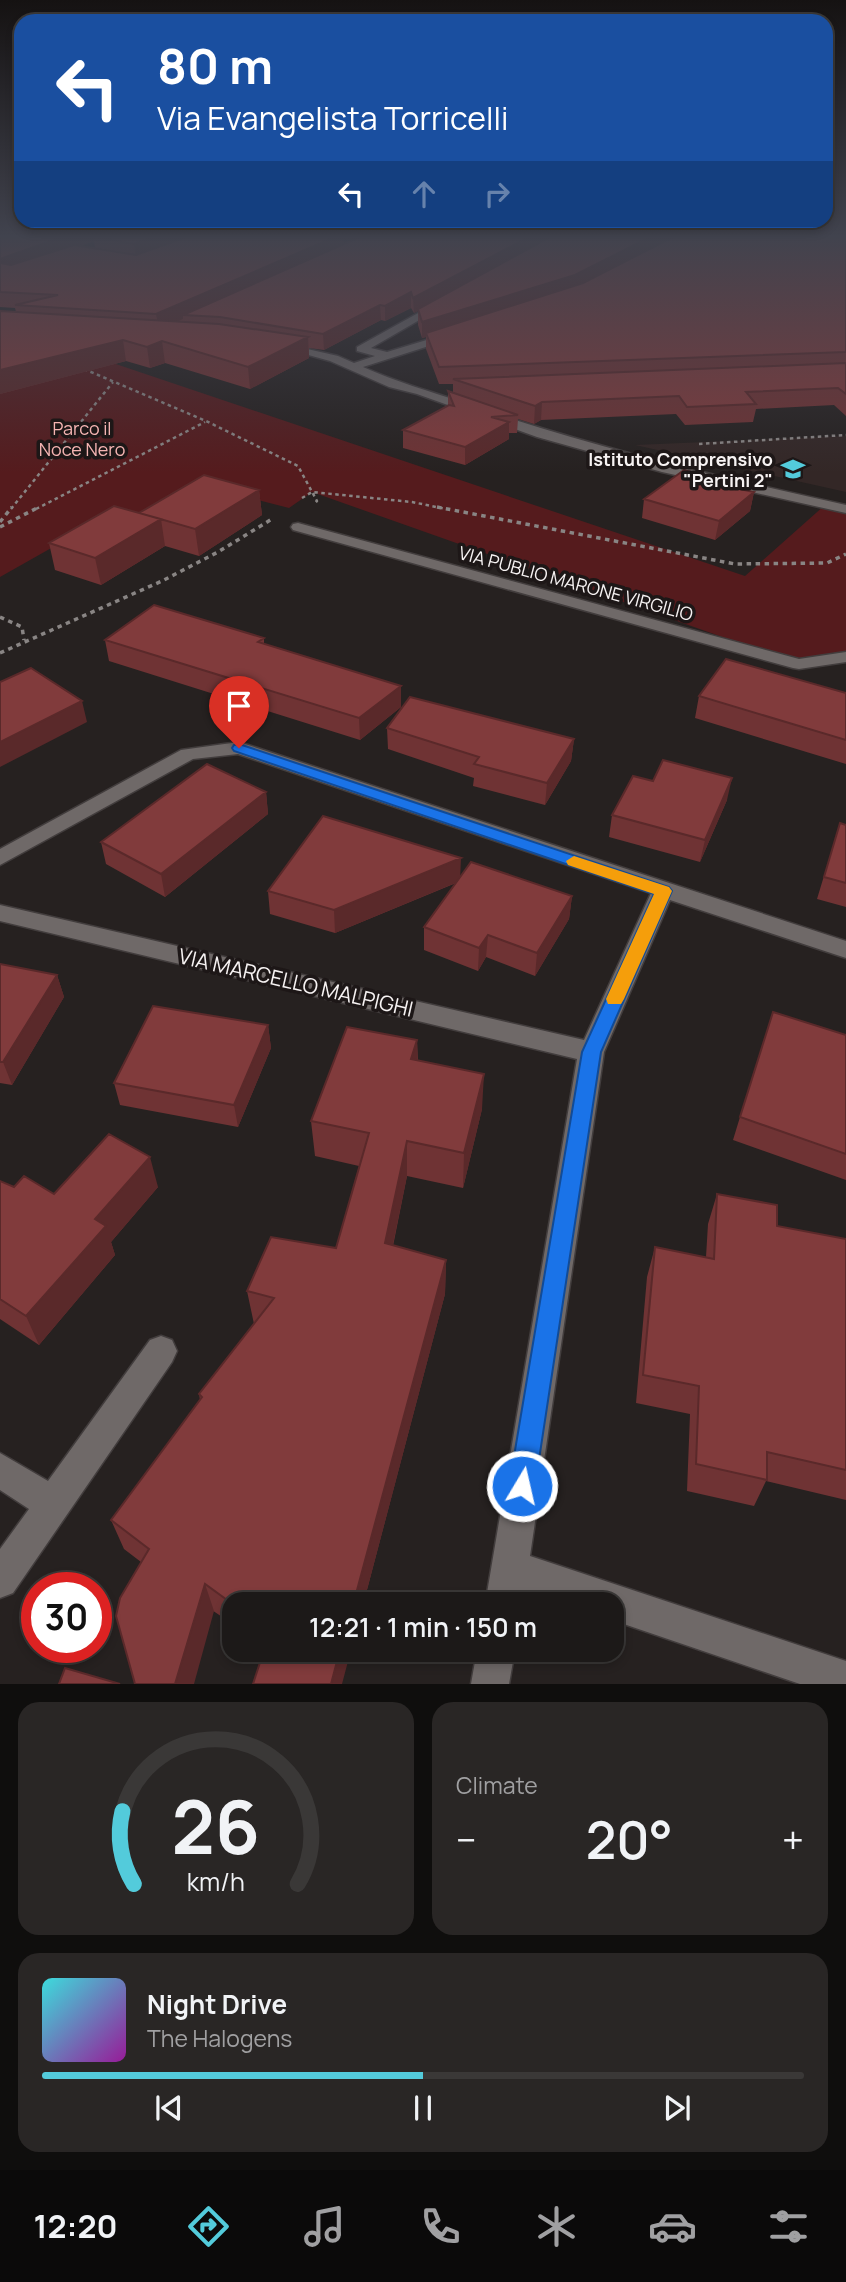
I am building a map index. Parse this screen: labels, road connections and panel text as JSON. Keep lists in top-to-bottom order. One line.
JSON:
{"streets":{"street":["VIA PUBLIO MARONE VIRGILIO","VIA MARCELLO MALPIGHI"]},"parks":["Parco il Noce Nero"],"places":{"school or university":["Istituto Comprensivo \"Pertini 2\""]},"page":{"turn":["80 m","Via Evangelista Torricelli"],"limit":"30","trip":"12:21 · 1 min · 150 m","tile":"Climate","heat":["−","20°","+"],"song":["Night Drive","The Halogens"],"tabs":"12:20","gauge":["26","km/h"]}}
